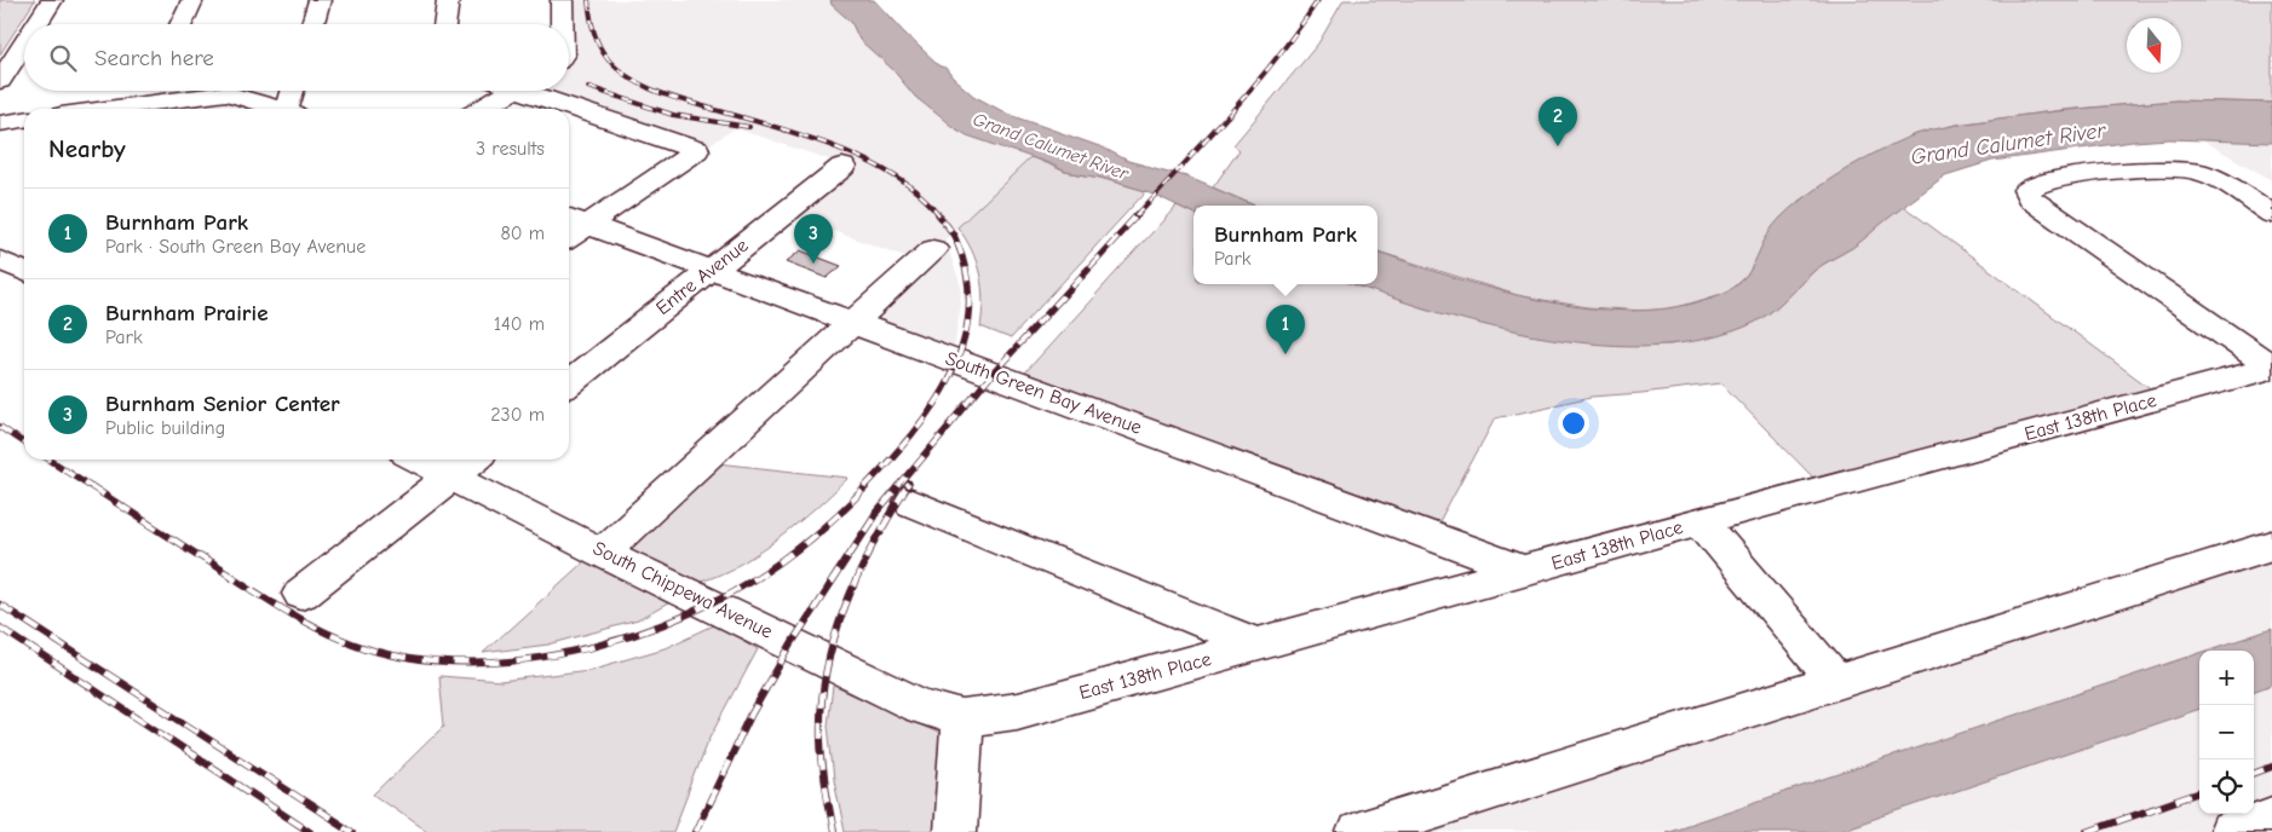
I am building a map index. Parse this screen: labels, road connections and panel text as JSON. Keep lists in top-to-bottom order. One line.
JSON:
{"streets":{"street":["Entre Avenue","South Green Bay Avenue","East 138th Place","South Chippewa Avenue"]},"crossings":[["Entre Avenue","South Green Bay Avenue"],["South Green Bay Avenue","East 138th Place"],["East 138th Place","South Chippewa Avenue"]],"water":["Grand Calumet River"],"north":"bottom","page":{"search":"Search here","pins":["2","3","1"],"heading":["Nearby","3 results"],"list":[{"mark":"1","name":"Burnham Park","note":"Park · South Green Bay Avenue","value":"80 m"},{"mark":"2","name":"Burnham Prairie","note":"Park","value":"140 m"},{"mark":"3","name":"Burnham Senior Center","note":"Public building","value":"230 m"}],"popup":["Burnham Park","Park"],"map_buttons":["+","−"]}}
